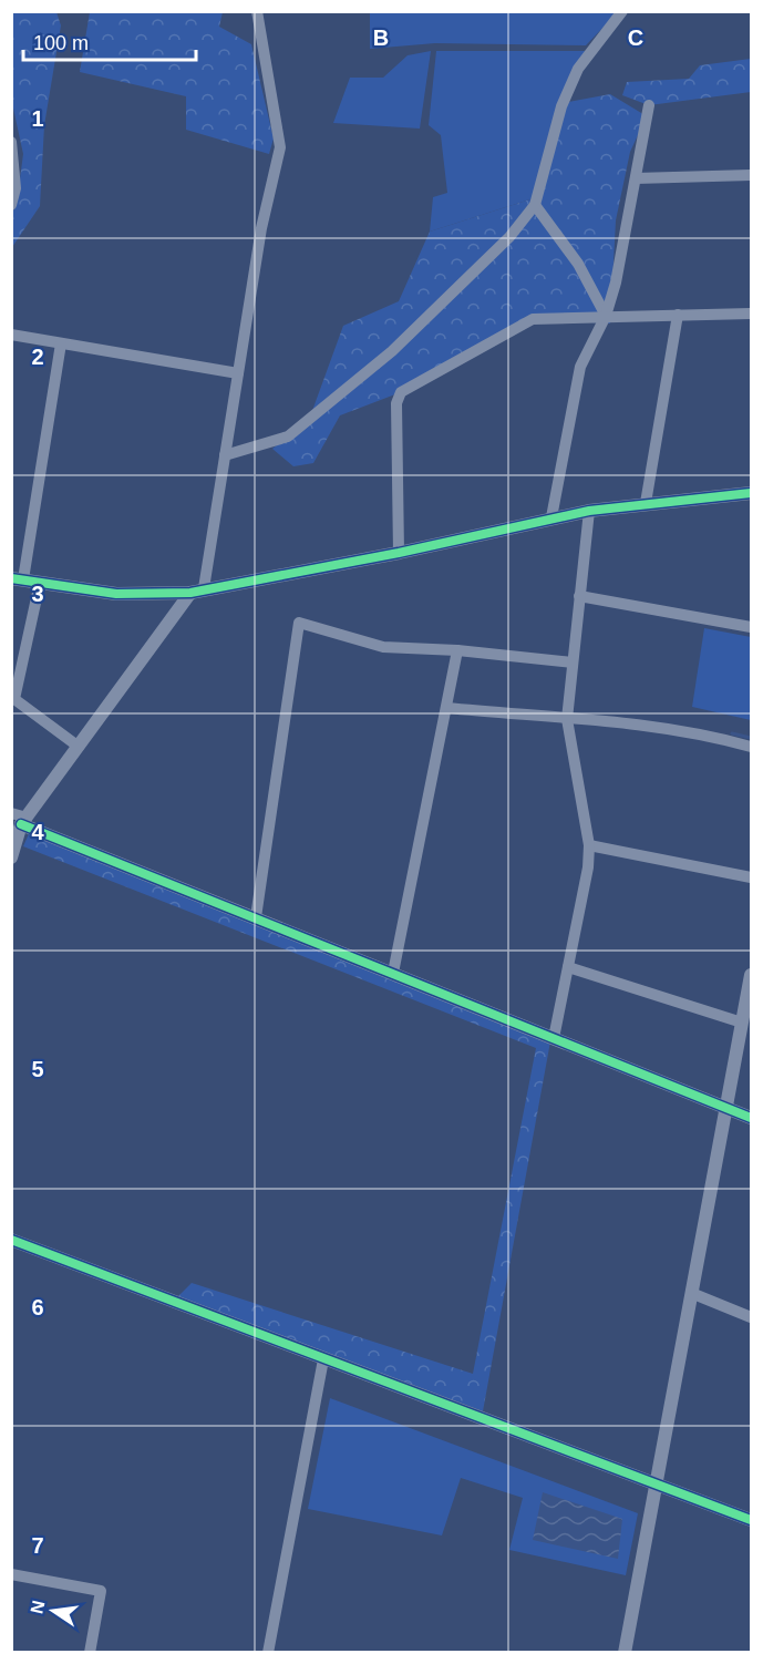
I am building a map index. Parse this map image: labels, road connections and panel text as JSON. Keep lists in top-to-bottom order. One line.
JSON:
{"scale_bar":"100 m","north":"left","grid":{"columns":["B","C"],"rows":["1","2","3","4","5","6","7"]}}
